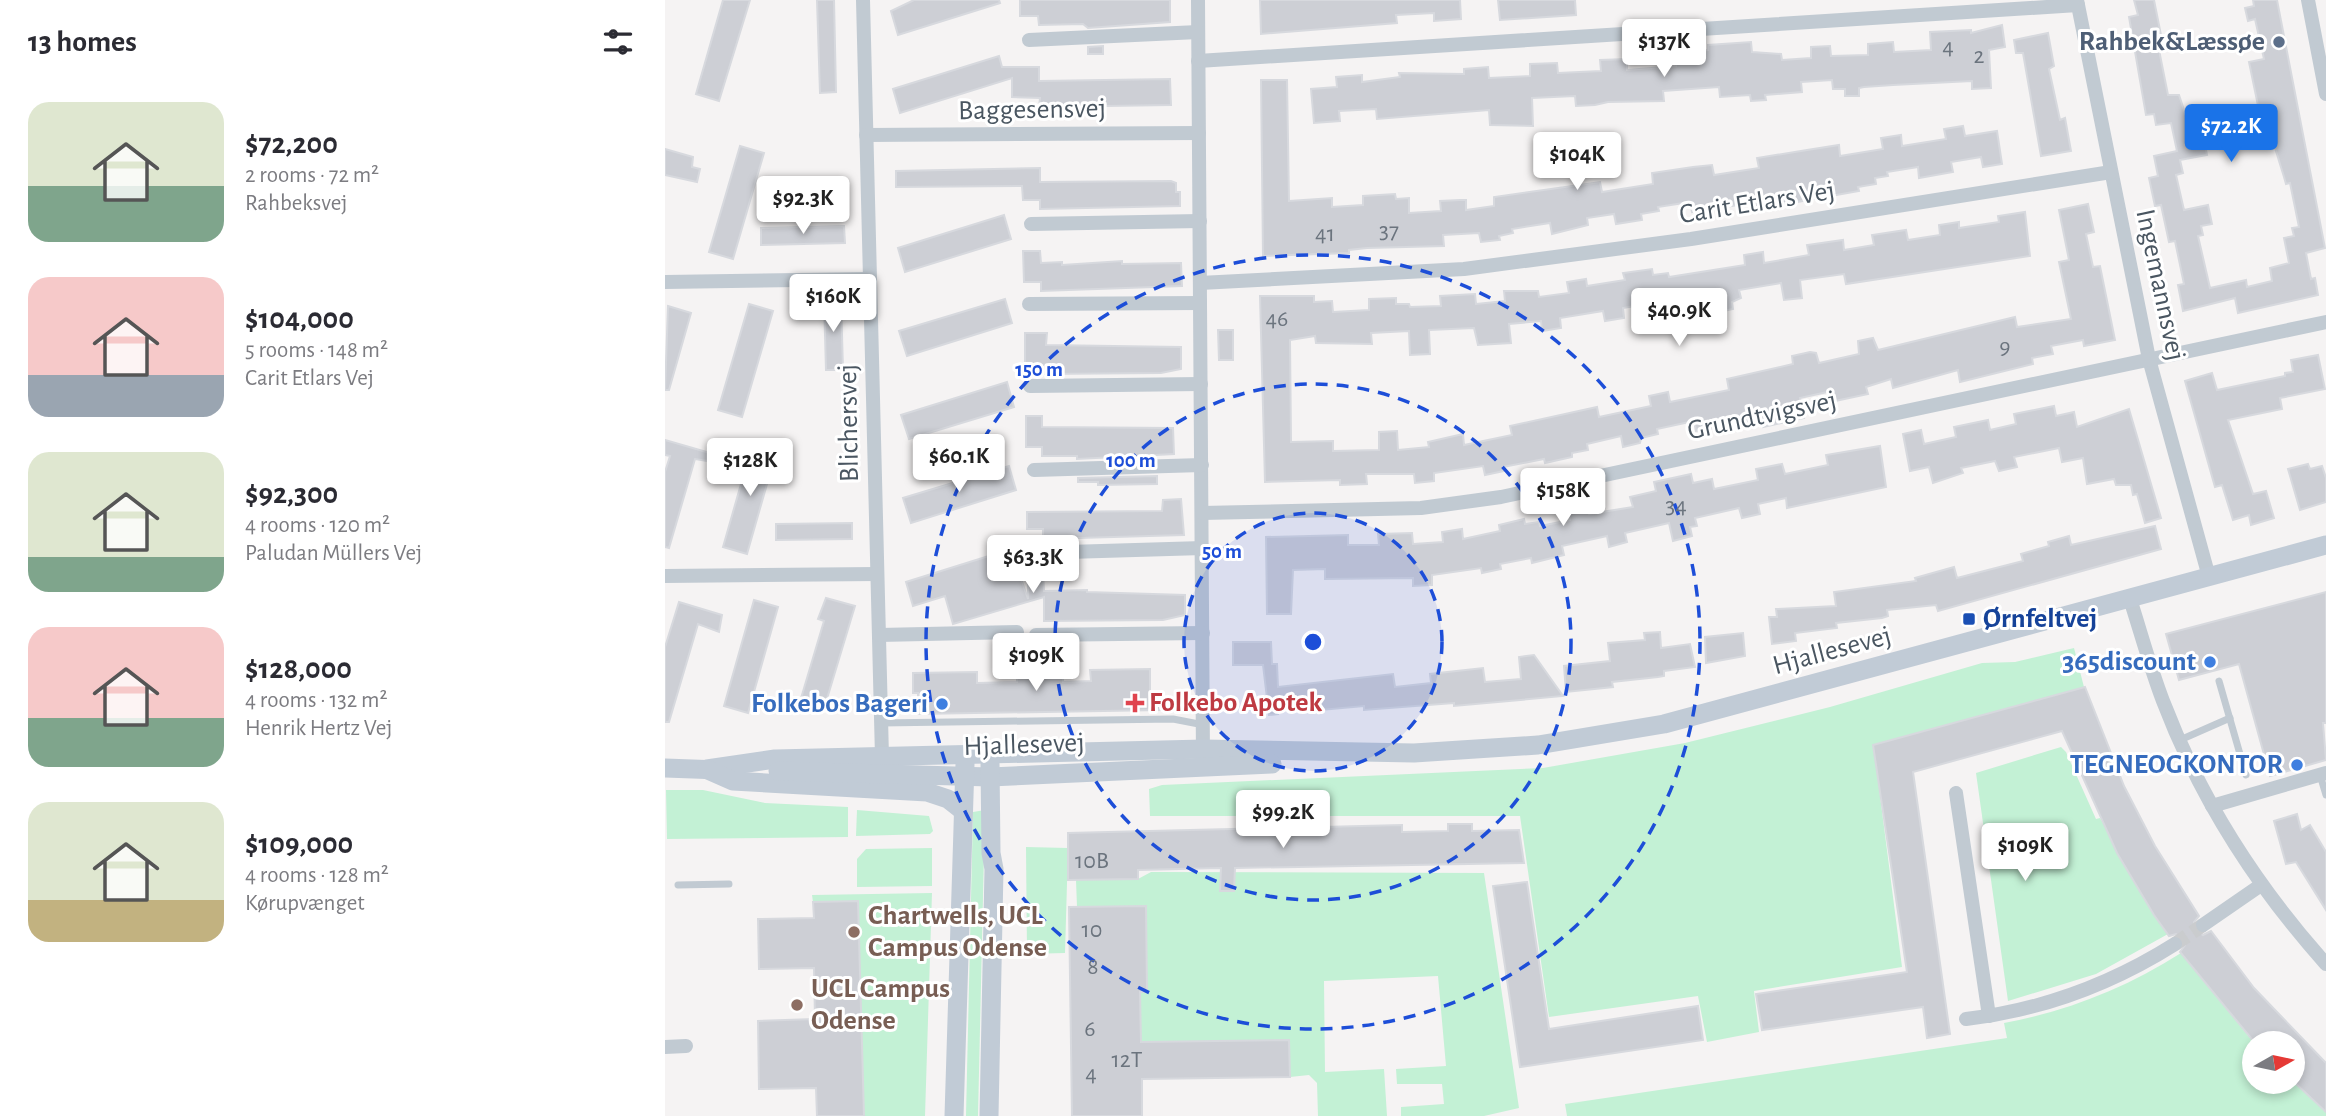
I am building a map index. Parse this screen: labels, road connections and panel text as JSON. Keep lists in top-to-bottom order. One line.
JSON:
{"streets":{"main road":["Hjallesevej"],"street":["Baggesensvej","Carit Etlars Vej","Ingemannsvej","Grundtvigsvej","Blichersvej"]},"crossings":[["Baggesensvej","Blichersvej"],["Carit Etlars Vej","Ingemannsvej"],["Ingemannsvej","Grundtvigsvej"],["Ingemannsvej","Hjallesevej"],["Blichersvej","Hjallesevej"]],"places":{"other":["Rahbek&Læssøe","365discount","Folkebos Bageri","TEGNEOGKONTOR","Chartwells, UCL Campus Odense","UCL Campus Odense"],"transit":["Ørnfeltvej"],"health":["Folkebo Apotek"]},"house_numbers":["4","2","37","41","46","9","34","10B","10","8","6","12T","4"],"north":"right","page":{"heading":"13 homes","price":["$137K","$72.2K","$104K","$92.3K","$160K","$40.9K","$60.1K","$128K","$158K","$63.3K","$109K","$99.2K","$109K"],"list":[{"name":"$72,200","note":"2 rooms · 72 m² · Rahbeksvej"},{"name":"$104,000","note":"5 rooms · 148 m² · Carit Etlars Vej"},{"name":"$92,300","note":"4 rooms · 120 m² · Paludan Müllers Vej"},{"name":"$128,000","note":"4 rooms · 132 m² · Henrik Hertz Vej"},{"name":"$109,000","note":"4 rooms · 128 m² · Kørupvænget"}]},"rings":["150 m","100 m","50 m"]}
